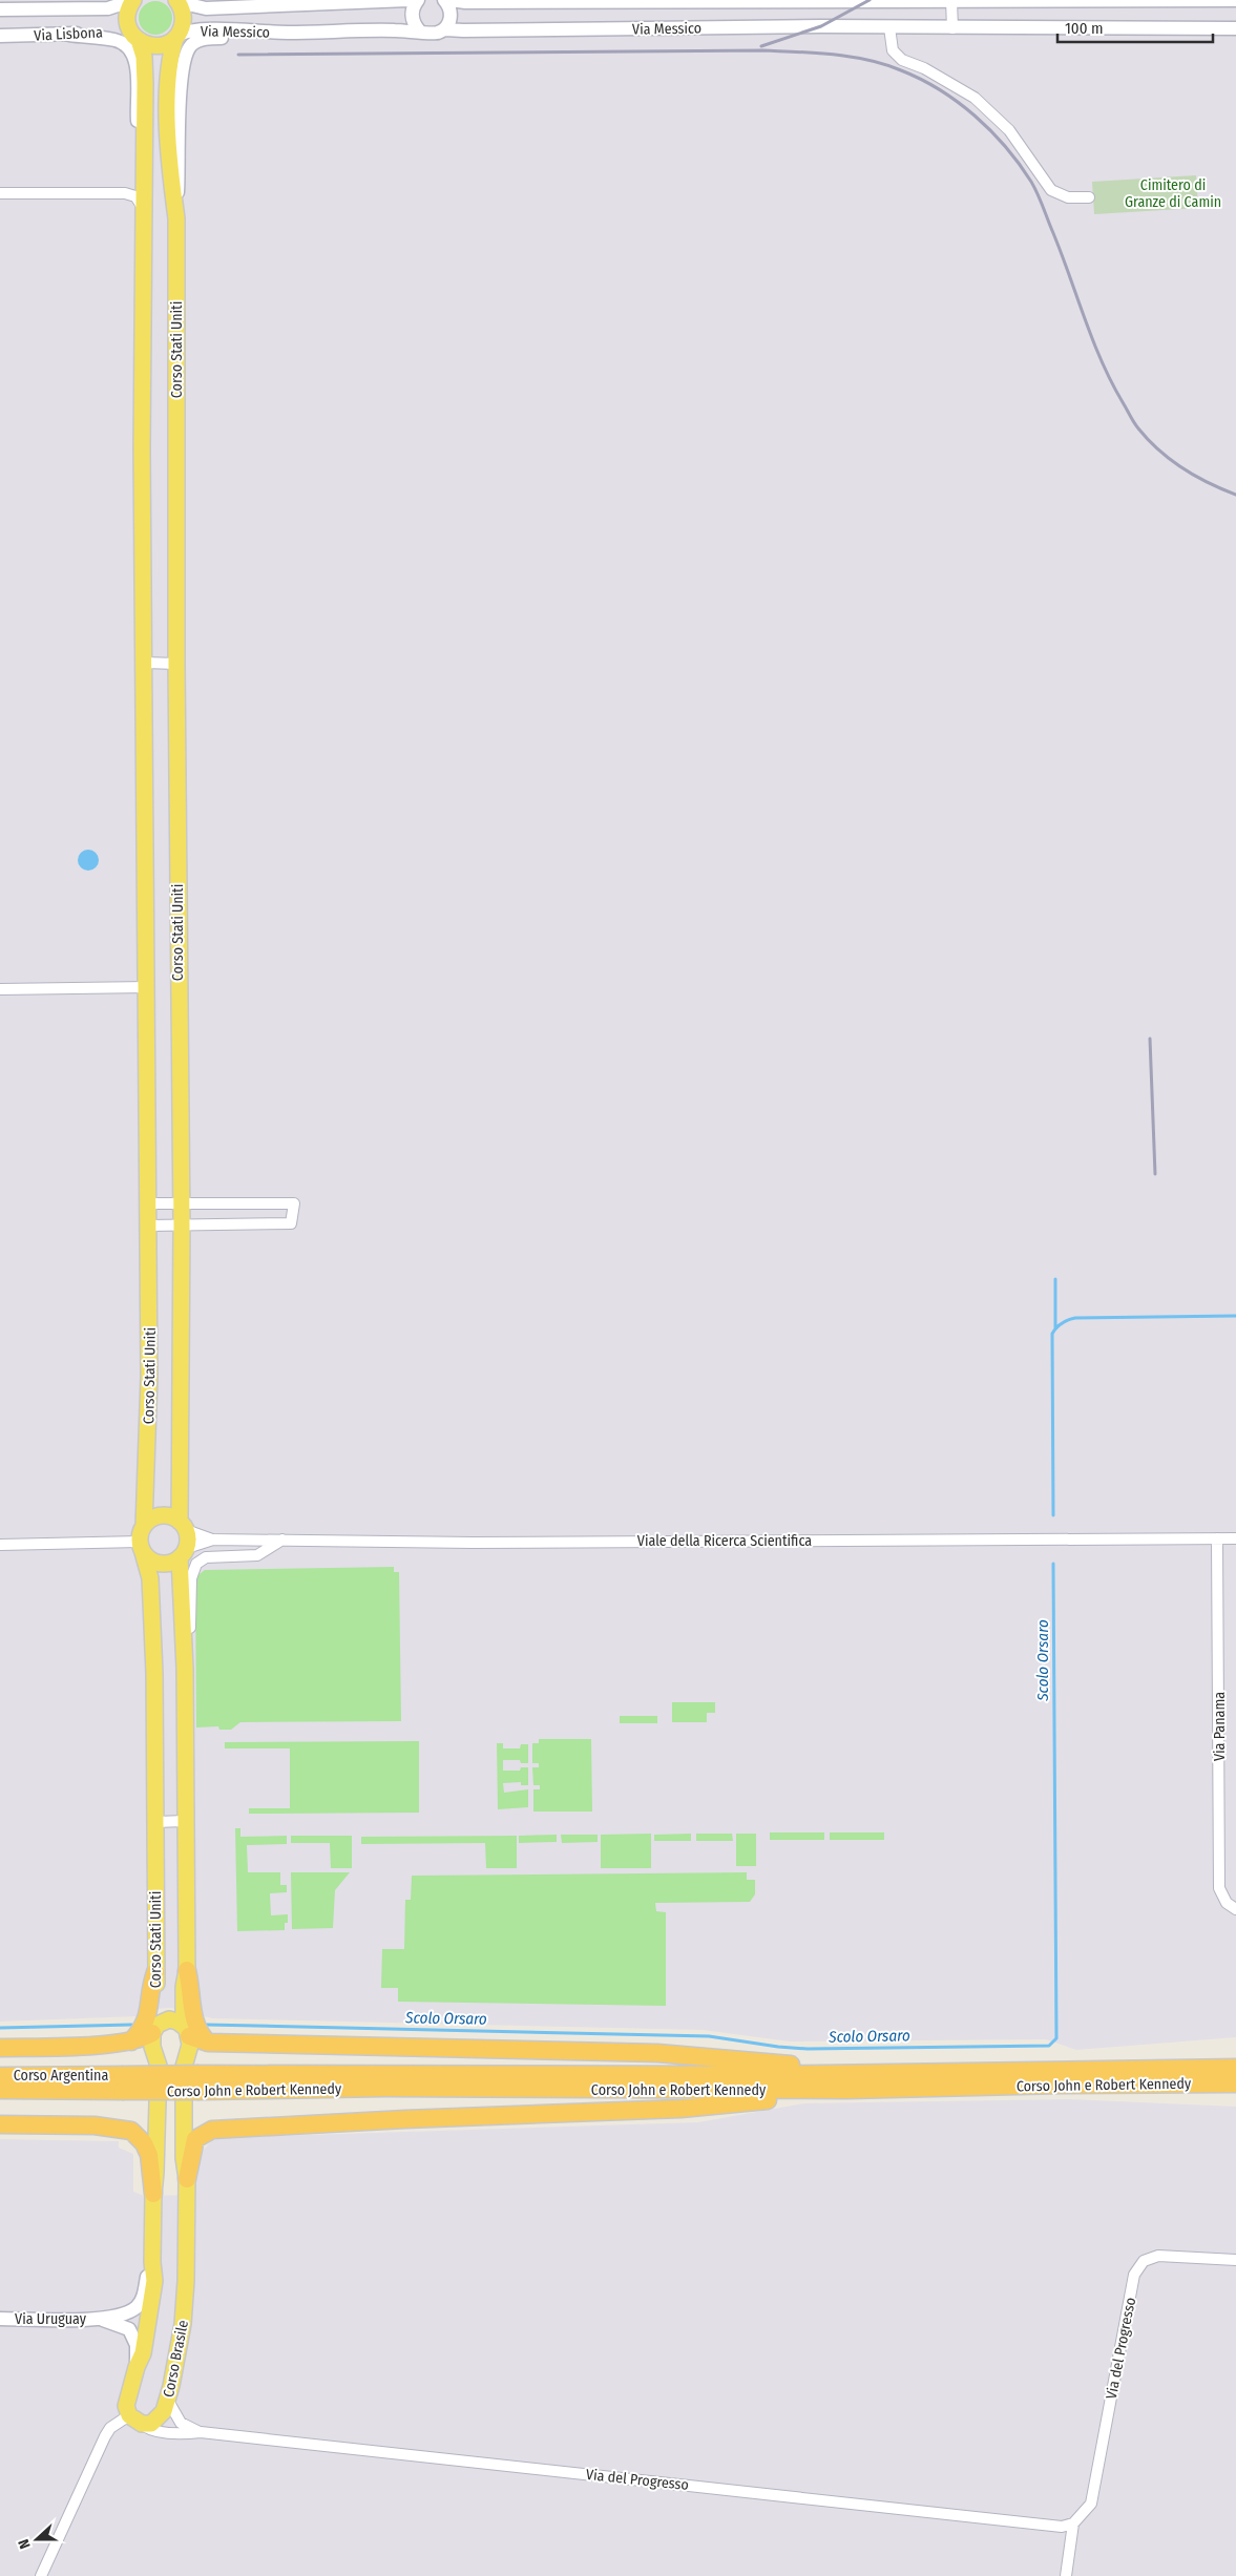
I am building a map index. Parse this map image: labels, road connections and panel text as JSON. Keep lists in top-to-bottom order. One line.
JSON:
{"streets":{"highway":["Corso Argentina","Corso John e Robert Kennedy"],"main road":["Corso Stati Uniti","Corso Brasile"],"street":["Via Messico","Via Lisbona","Viale della Ricerca Scientifica","Via Panama","Via Uruguay","Via del Progresso"]},"crossings":[["Via Messico","Corso Stati Uniti"],["Via Lisbona","Corso Stati Uniti"],["Corso Stati Uniti","Viale della Ricerca Scientifica"],["Corso Stati Uniti","Corso John e Robert Kennedy"],["Corso Stati Uniti","Corso Brasile"],["Viale della Ricerca Scientifica","Via Panama"],["Corso Argentina","Corso John e Robert Kennedy"],["Corso John e Robert Kennedy","Corso Brasile"],["Via del Progresso","Corso Brasile"]],"water":["Scolo Orsaro"],"parks":["Cimitero di Granze di Camin"],"scale_bar":"100 m","north":"left"}
